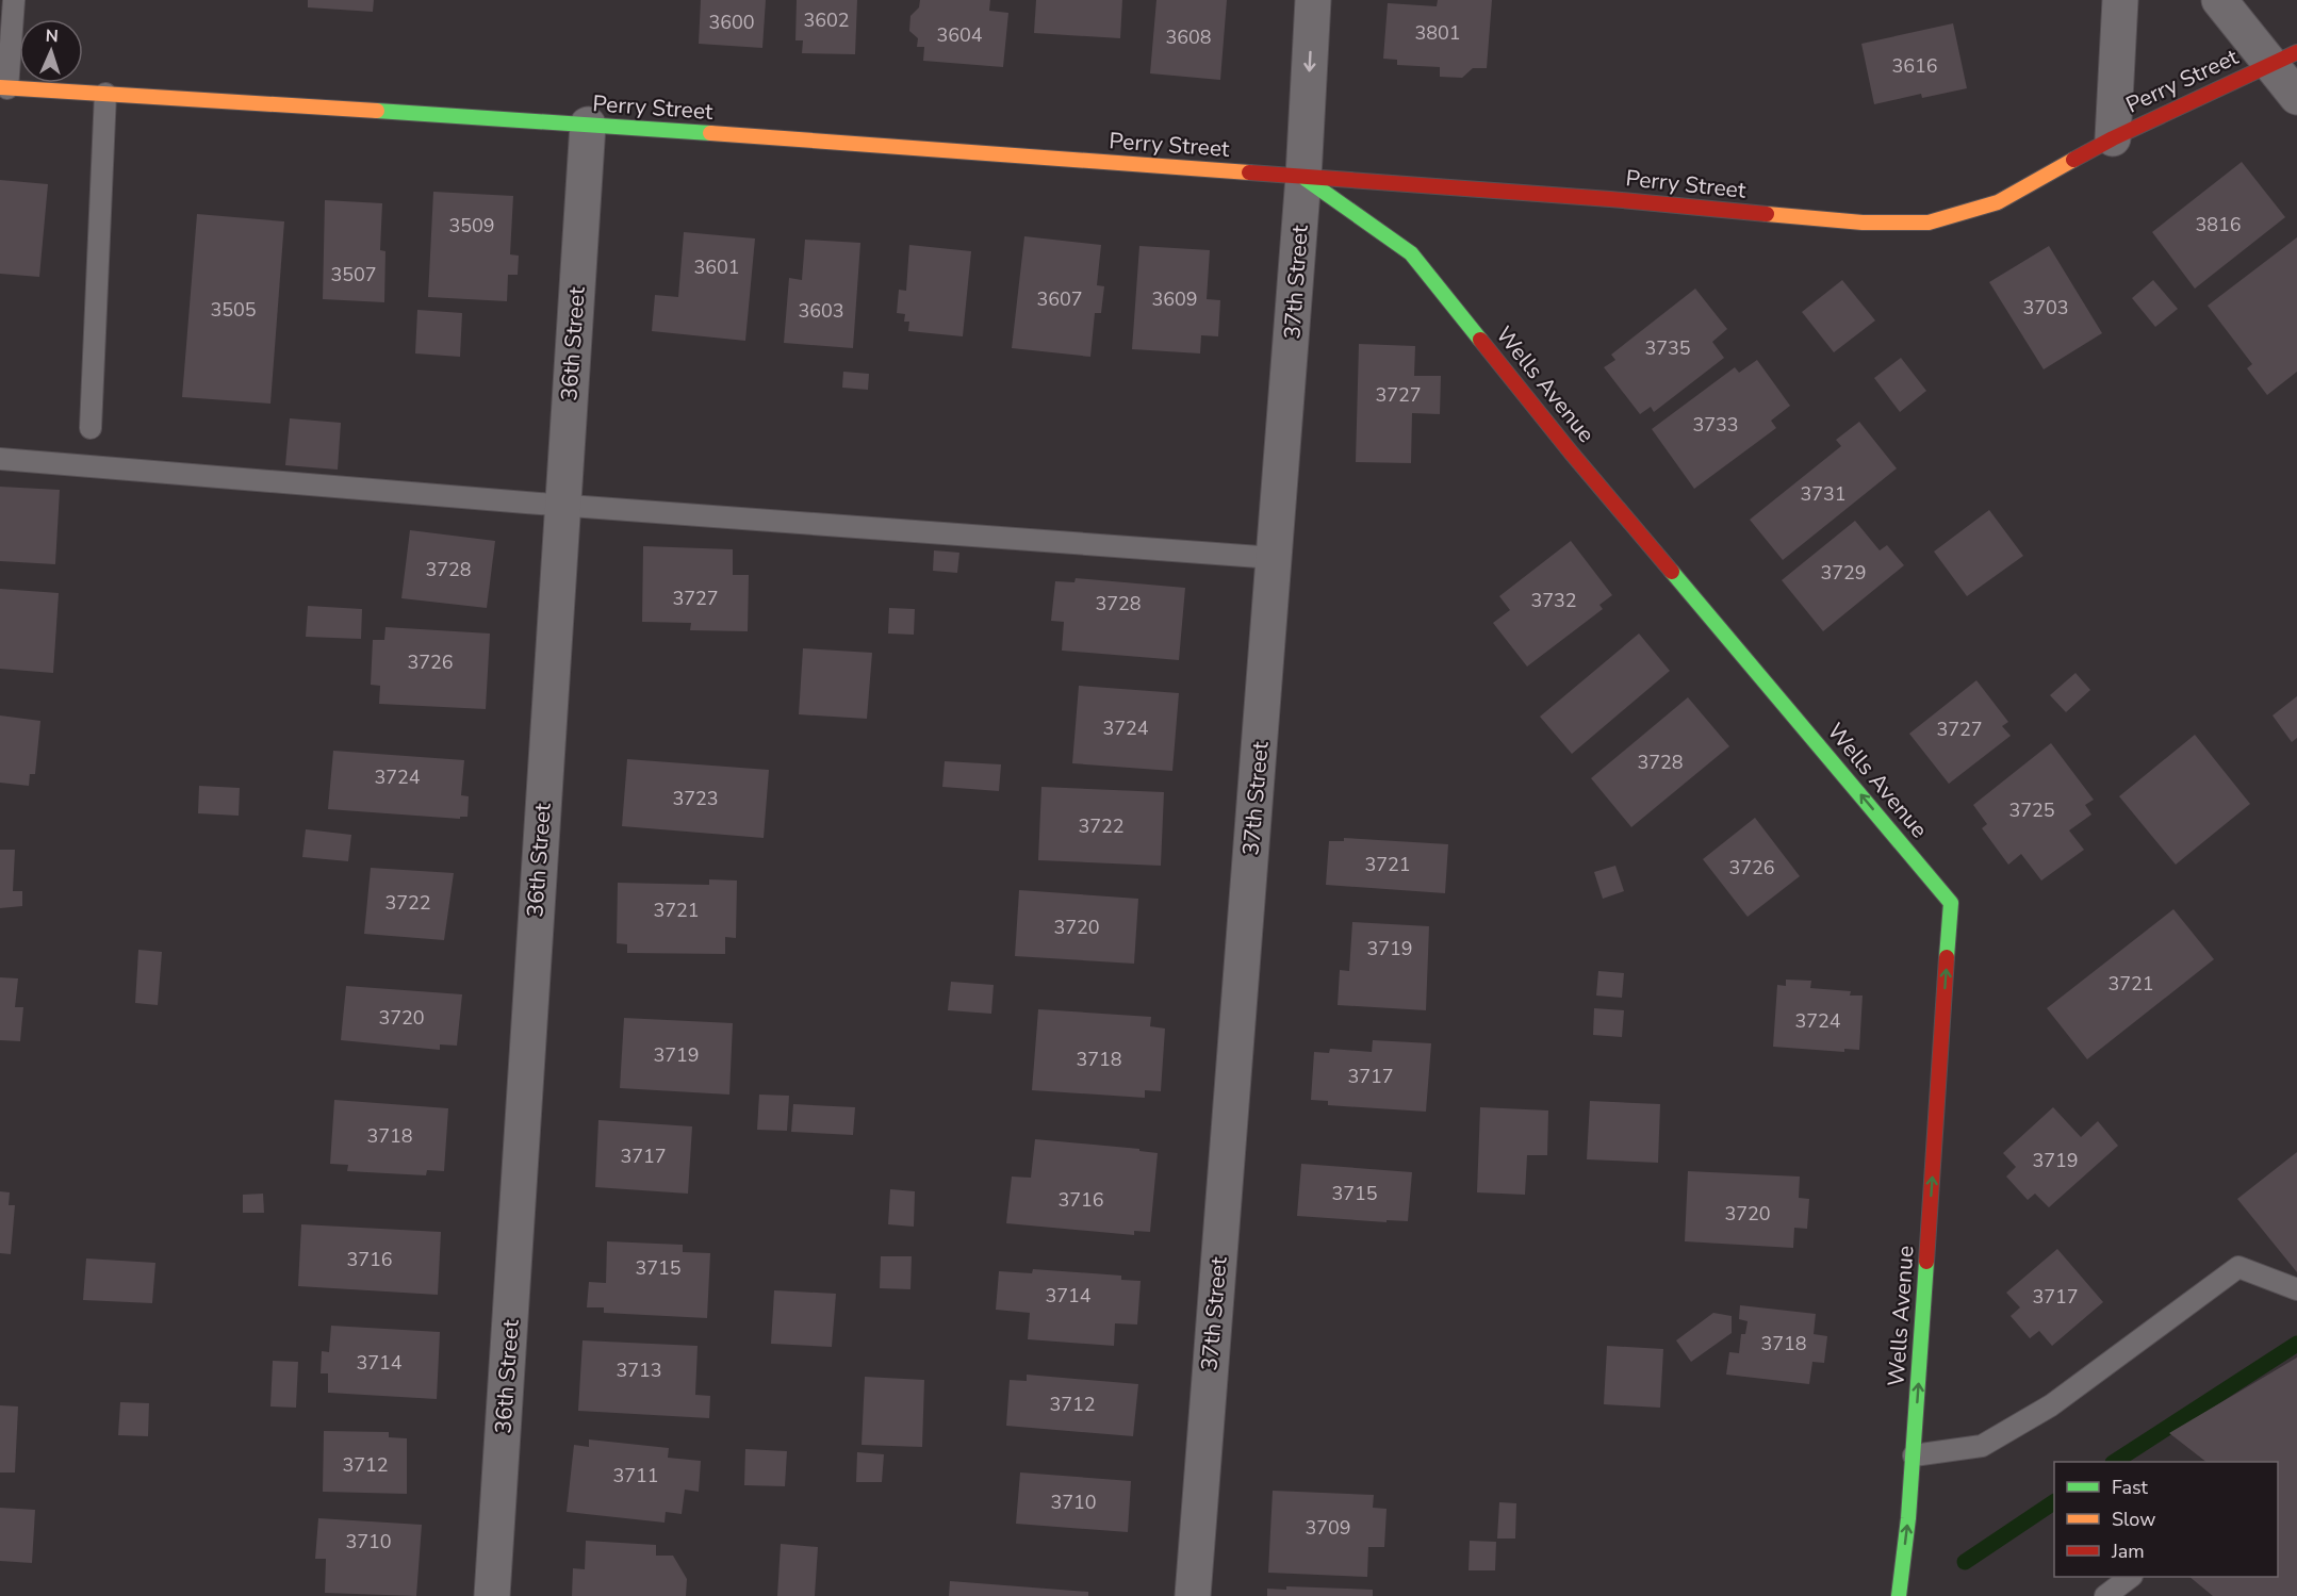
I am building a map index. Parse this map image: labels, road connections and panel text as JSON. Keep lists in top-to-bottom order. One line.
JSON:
{"streets":{"street":["Perry Street","37th Street","36th Street","Wells Avenue"]},"crossings":[["Perry Street","37th Street"],["Perry Street","36th Street"],["Perry Street","Wells Avenue"],["37th Street","Wells Avenue"]],"one_way":["Wells Avenue"],"house_numbers":["3602","3600","3801","3604","3608","3616","3816","3509","3601","3507","3607","3609","3703","3505","3603","3735","3727","3733","3731","3728","3729","3727","3732","3728","3726","3724","3727","3728","3724","3723","3725","3722","3721","3726","3722","3721","3720","3719","3721","3720","3724","3719","3718","3717","3718","3717","3719","3715","3716","3720","3716","3715","3714","3717","3718","3714","3713","3712","3712","3711","3710","3709","3710"],"legend":["Fast","Slow","Jam"],"north":"top"}
